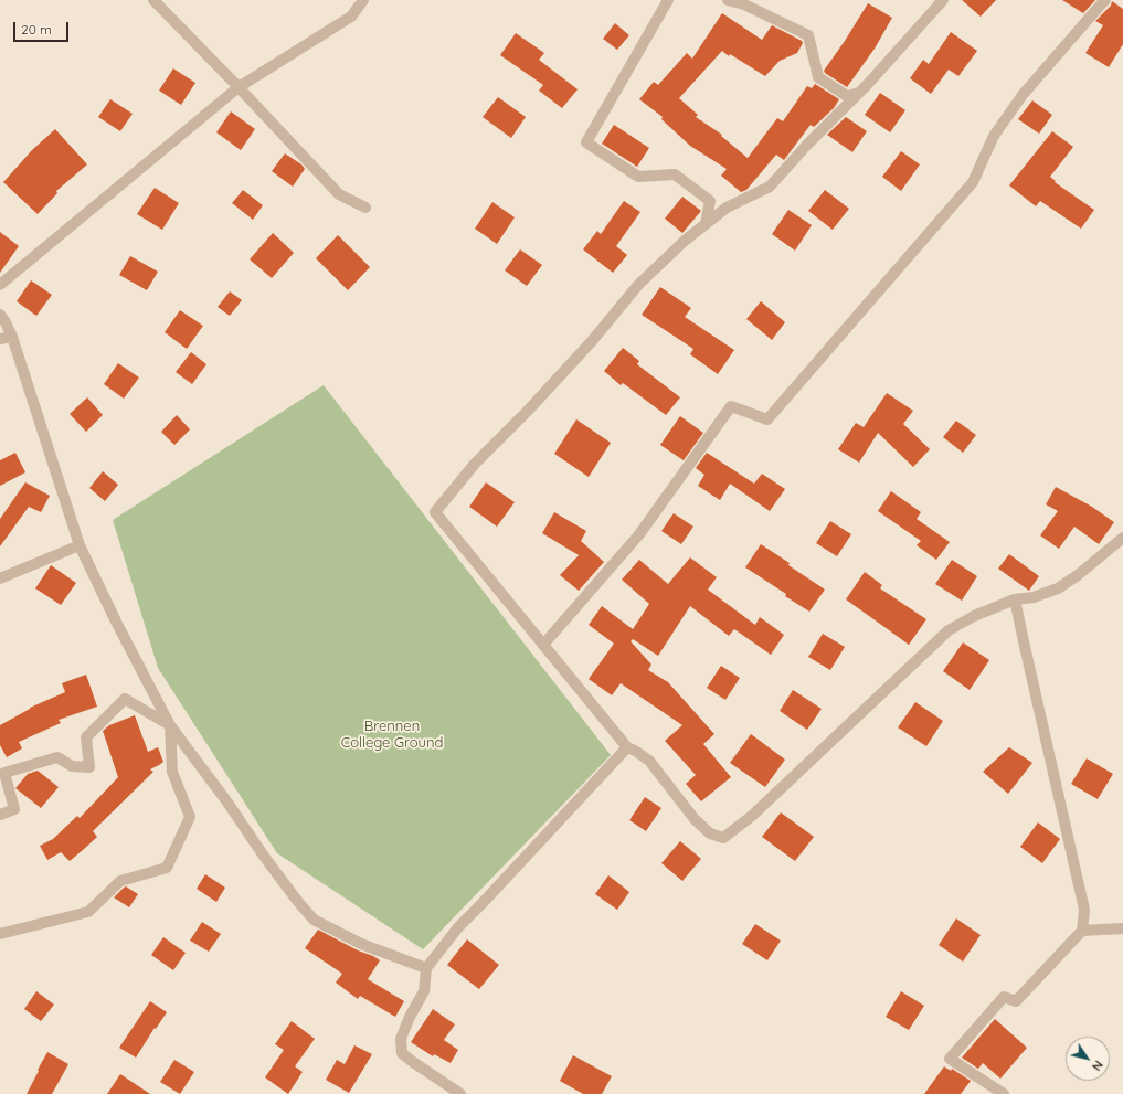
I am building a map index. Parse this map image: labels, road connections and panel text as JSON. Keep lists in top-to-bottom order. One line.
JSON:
{"parks":["Brennen College Ground"],"scale_bar":"20 m","north":"bottom right"}
